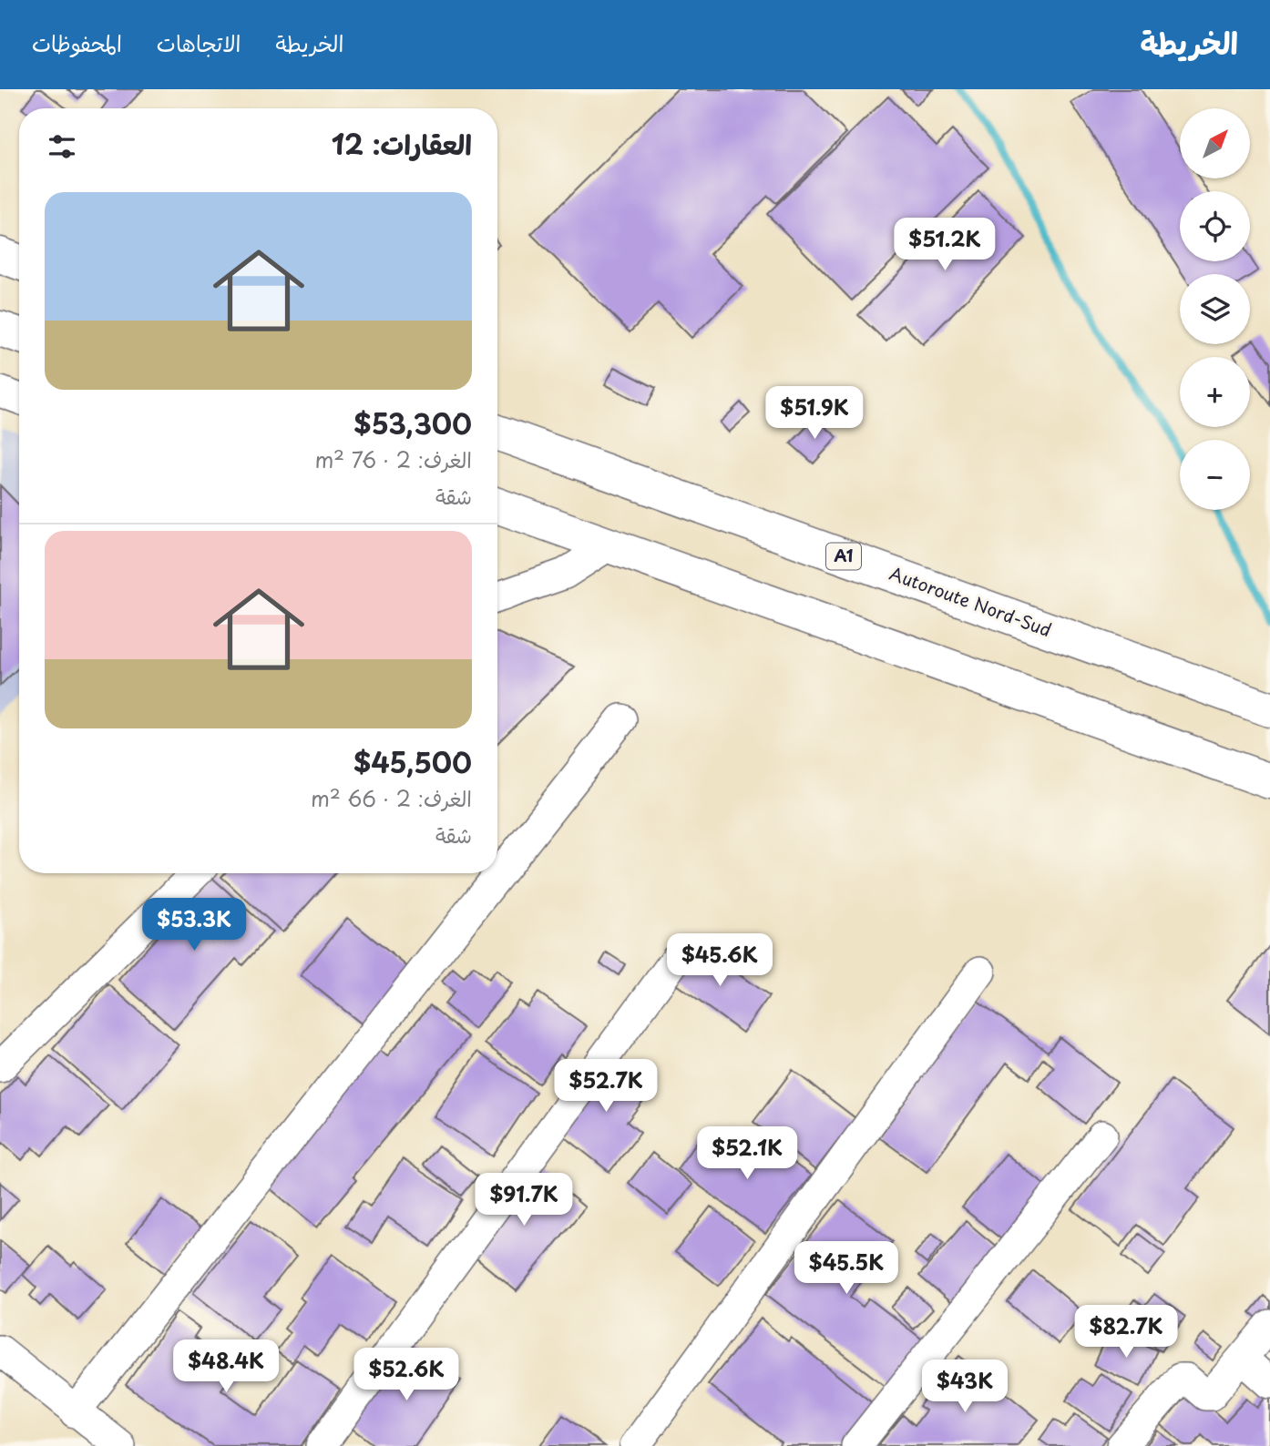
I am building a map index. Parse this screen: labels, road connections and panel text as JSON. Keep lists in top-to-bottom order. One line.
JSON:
{"streets":{"highway":["A1","Autoroute Nord-Sud"]},"north":"top right","page":{"header":"الخريطة","nav":["الخريطة","الاتجاهات","المحفوظات"],"map_buttons":["+","−"],"heading":"العقارات: 12","list":[{"name":"$53,300","note":"الغرف: 2 · 76 m² · شقة"},{"name":"$45,500","note":"الغرف: 2 · 66 m² · شقة"}],"price":["$51.2K","$51.9K","$53.3K","$45.6K","$52.7K","$52.1K","$91.7K","$45.5K","$82.7K","$48.4K","$52.6K","$43K"]}}
